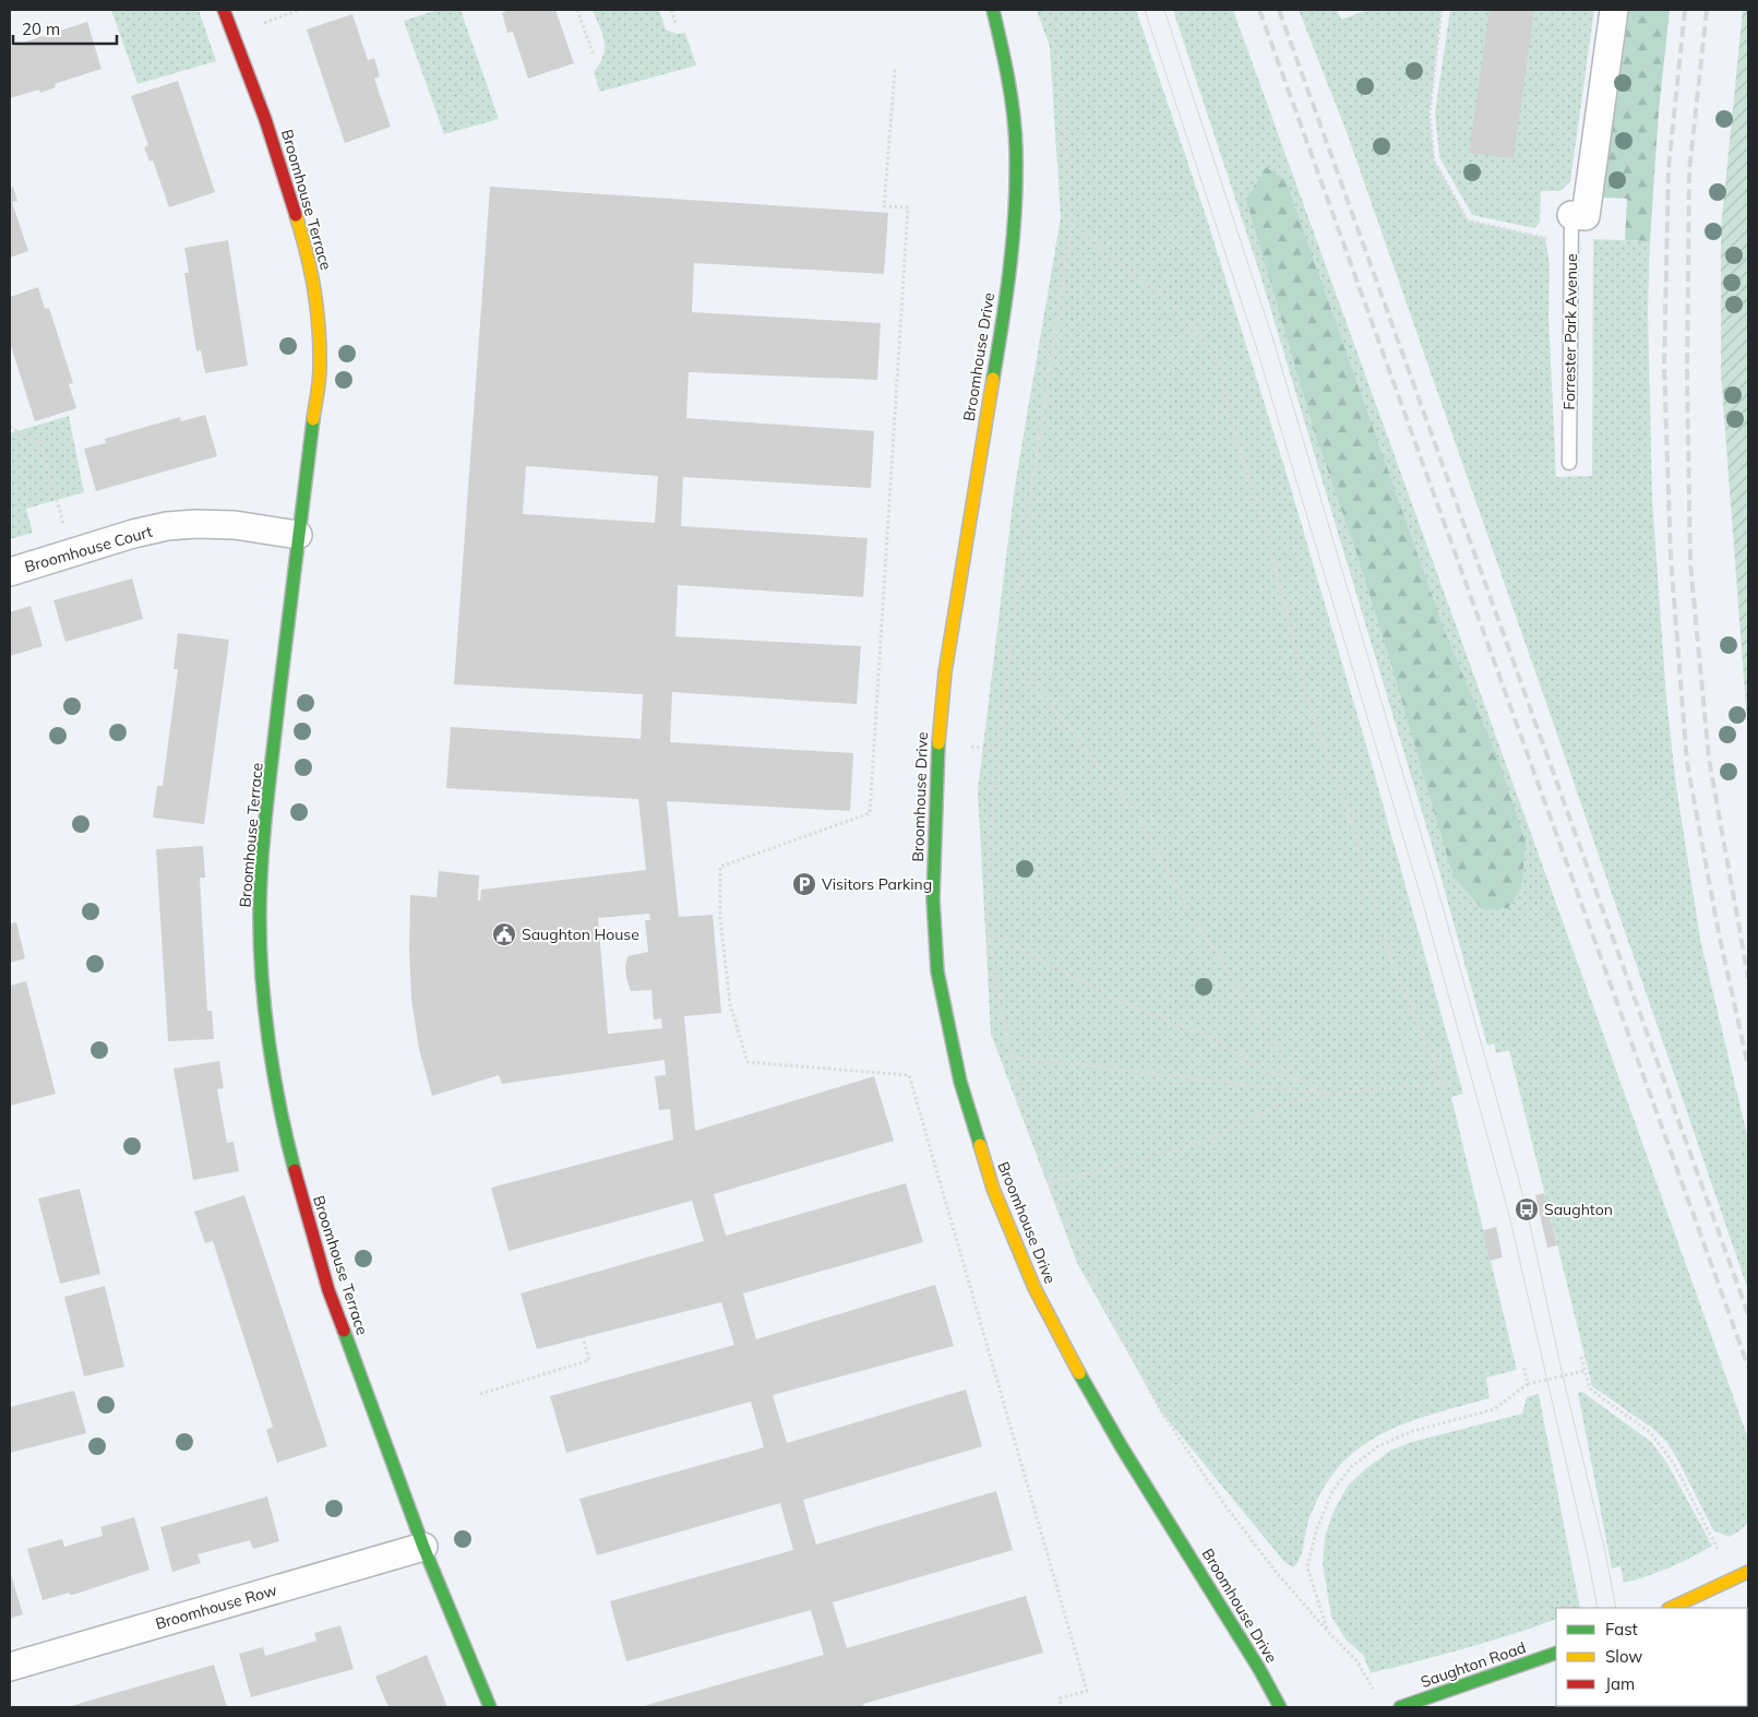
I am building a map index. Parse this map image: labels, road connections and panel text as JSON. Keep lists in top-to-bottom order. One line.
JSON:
{"streets":{"street":["Broomhouse Terrace","Forrester Park Avenue","Broomhouse Drive","Broomhouse Court","Broomhouse Row","Saughton Road"]},"crossings":[["Broomhouse Terrace","Broomhouse Court"],["Broomhouse Terrace","Broomhouse Row"]],"places":{"parking":["Visitors Parking"],"public building":["Saughton House"],"bus stop":["Saughton"]},"legend":["Fast","Slow","Jam"],"scale_bar":"20 m"}
